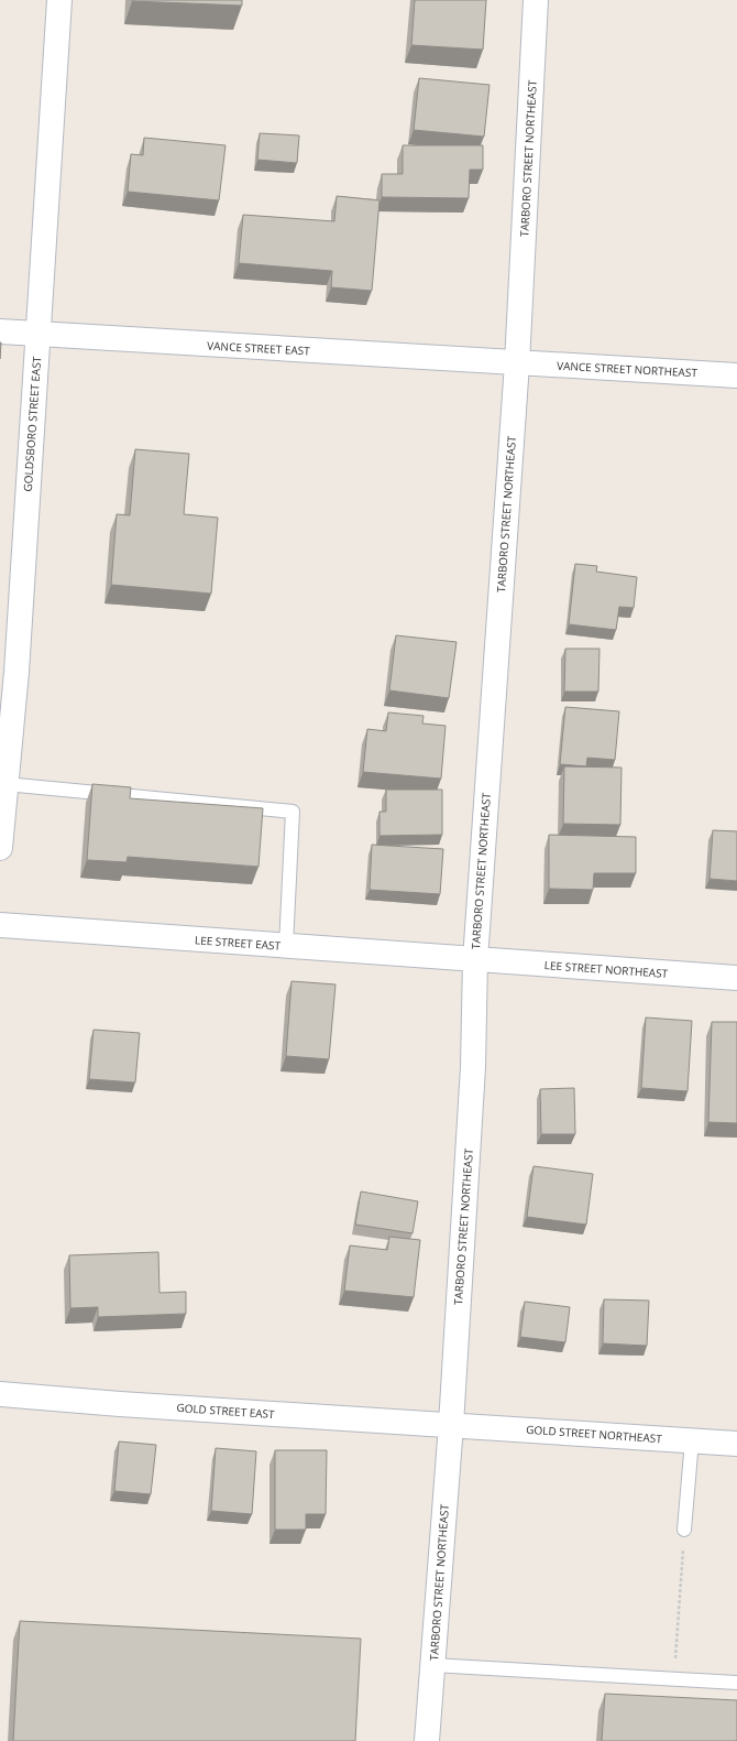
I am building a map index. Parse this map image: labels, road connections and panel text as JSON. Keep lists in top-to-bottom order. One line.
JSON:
{"streets":{"street":["TARBORO STREET NORTHEAST","VANCE STREET EAST","VANCE STREET NORTHEAST","GOLDSBORO STREET EAST","LEE STREET EAST","LEE STREET NORTHEAST","GOLD STREET EAST","GOLD STREET NORTHEAST"]},"crossings":[["TARBORO STREET NORTHEAST","VANCE STREET EAST"],["TARBORO STREET NORTHEAST","VANCE STREET NORTHEAST"],["TARBORO STREET NORTHEAST","LEE STREET EAST"],["TARBORO STREET NORTHEAST","LEE STREET NORTHEAST"],["TARBORO STREET NORTHEAST","GOLD STREET EAST"],["TARBORO STREET NORTHEAST","GOLD STREET NORTHEAST"],["VANCE STREET EAST","VANCE STREET NORTHEAST"],["VANCE STREET EAST","GOLDSBORO STREET EAST"],["LEE STREET EAST","LEE STREET NORTHEAST"],["GOLD STREET EAST","GOLD STREET NORTHEAST"]]}
